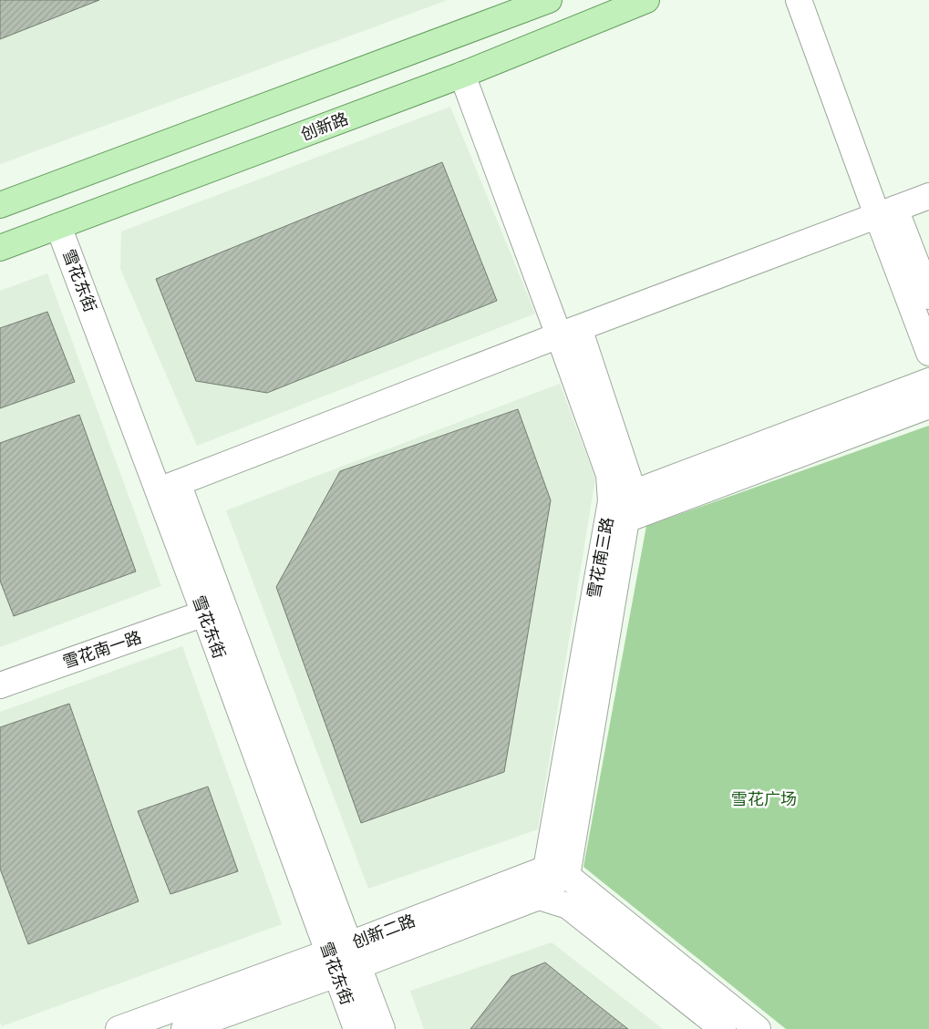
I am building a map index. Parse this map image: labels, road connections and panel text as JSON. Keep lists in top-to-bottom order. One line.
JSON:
{"streets":{"main road":["创新路"],"street":["雪花东街","雪花南三路","雪花南一路","创新二路"]},"crossings":[["创新路","雪花东街"],["雪花东街","雪花南一路"],["雪花东街","创新二路"],["雪花南三路","创新二路"]],"parks":["雪花广场"]}
